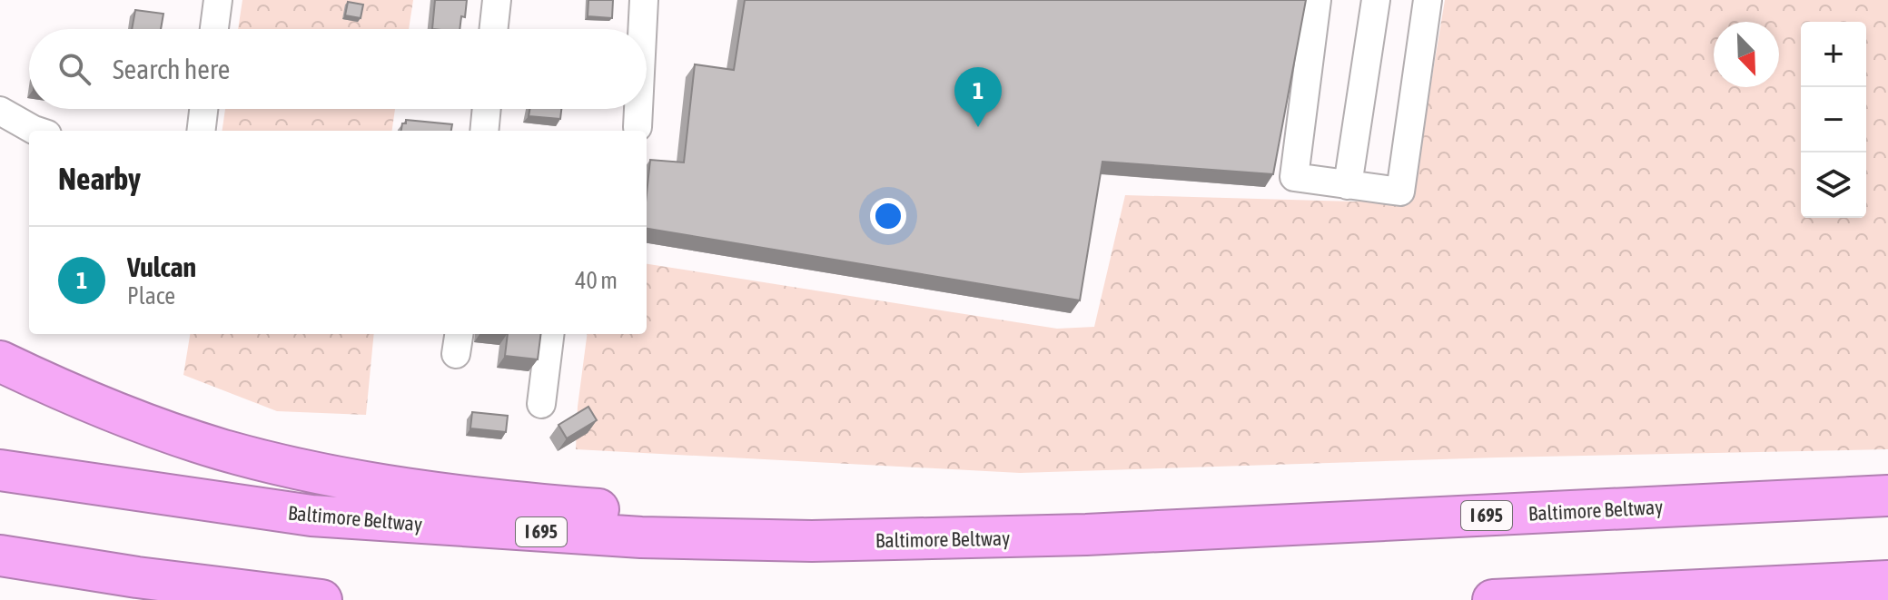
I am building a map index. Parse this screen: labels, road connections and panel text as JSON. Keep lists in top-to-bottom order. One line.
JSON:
{"streets":{"highway":["Baltimore Beltway","I 695"]},"north":"bottom right","page":{"map_buttons":["+","−"],"search":"Search here","pins":"1","heading":"Nearby","list":[{"mark":"1","name":"Vulcan","note":"Place","value":"40 m"}]}}
